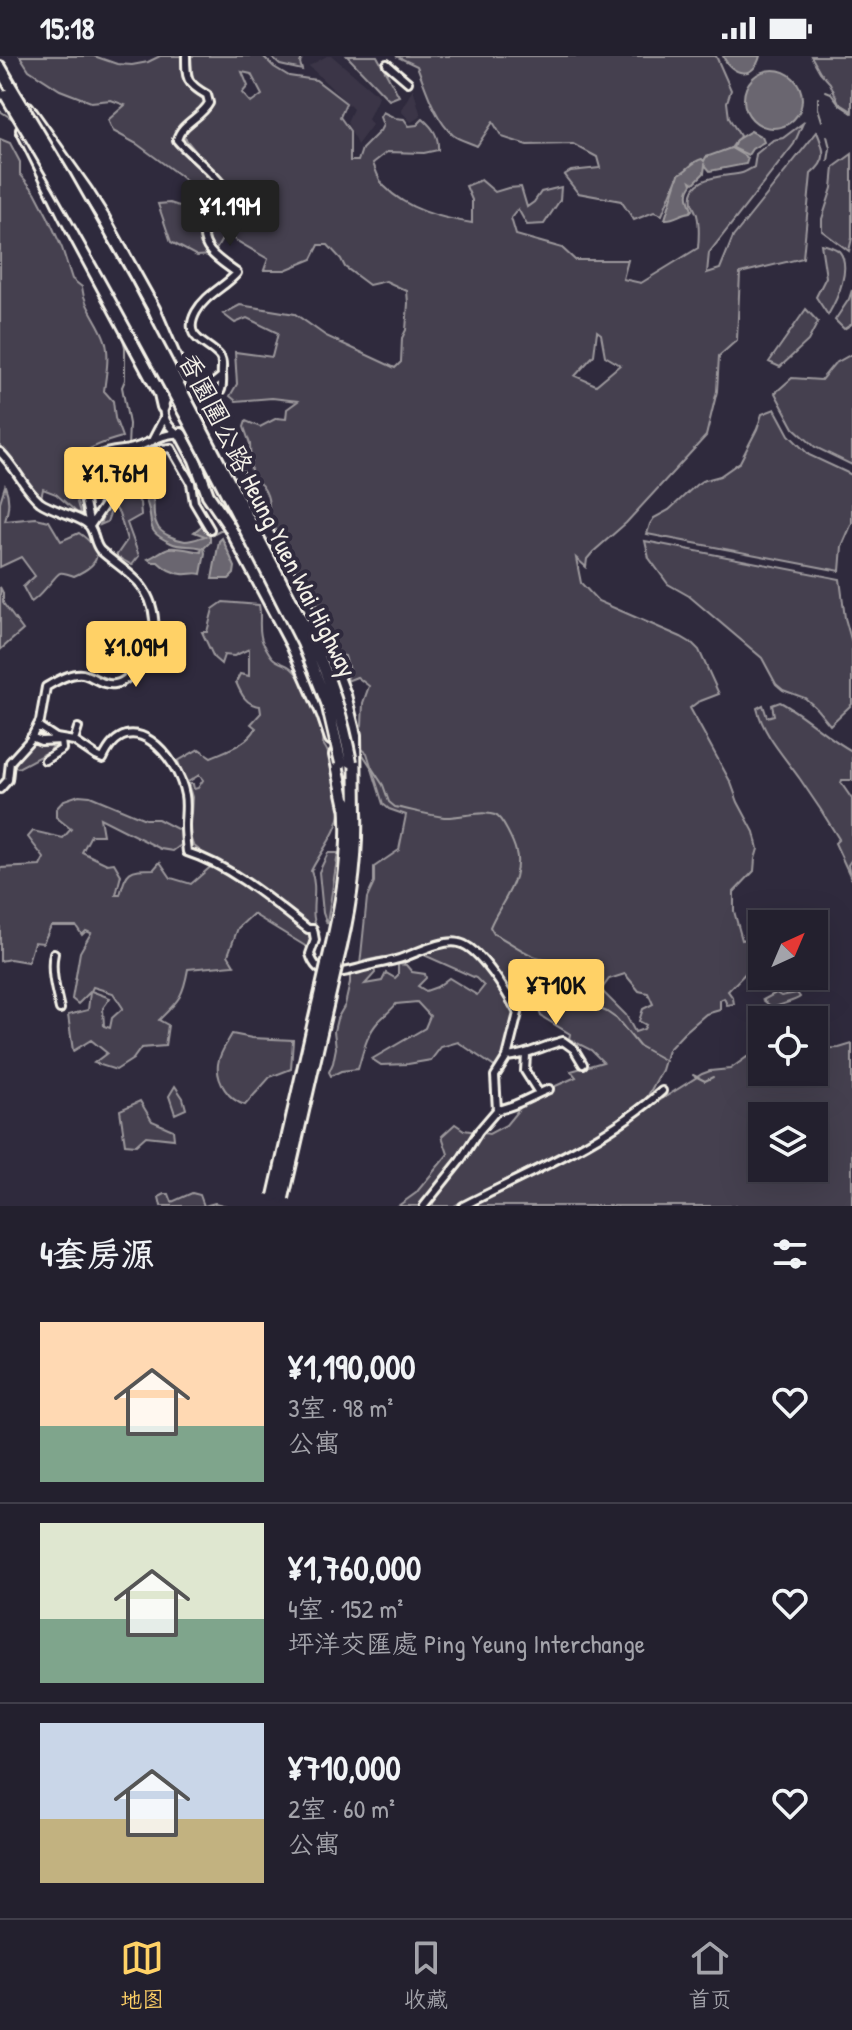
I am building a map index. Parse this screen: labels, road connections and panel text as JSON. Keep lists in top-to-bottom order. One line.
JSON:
{"streets":{"highway":["香園圍公路 Heung Yuen Wai Highway"]},"north":"top right","page":{"status":"15:18","price":["¥1.19M","¥1.76M","¥1.09M","¥710K"],"heading":"4套房源","list":[{"name":"¥1,190,000","note":"3室 · 98 m² · 公寓"},{"name":"¥1,760,000","note":"4室 · 152 m² · 坪洋交匯處 Ping Yeung Interchange"},{"name":"¥710,000","note":"2室 · 60 m² · 公寓"}],"tabs":["地图","收藏","首页"]}}
